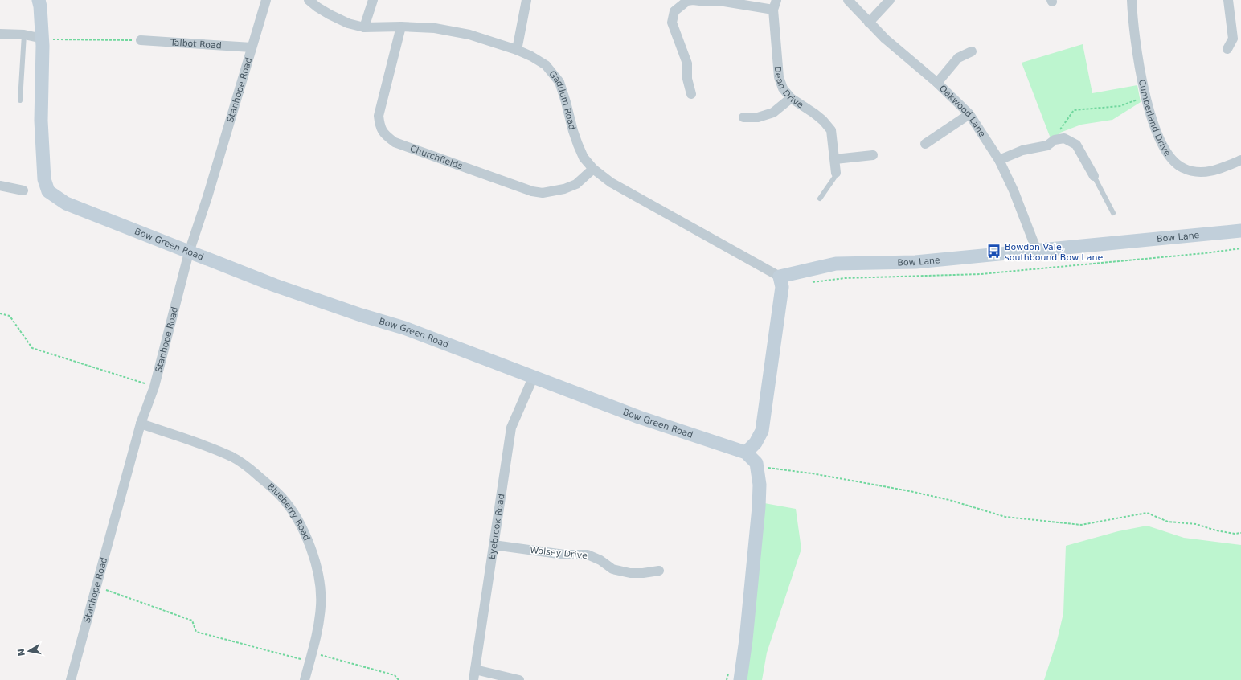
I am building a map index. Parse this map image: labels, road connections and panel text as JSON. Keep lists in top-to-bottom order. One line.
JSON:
{"streets":{"main road":["Bow Lane","Bow Green Road"],"street":["Talbot Road","Dean Drive","Stanhope Road","Gaddum Road","Oakwood Lane","Cumberland Drive","Churchfields","Blueberry Road","Eyebrook Road","Wolsey Drive"]},"crossings":[["Talbot Road","Stanhope Road"],["Stanhope Road","Bow Green Road"],["Stanhope Road","Blueberry Road"],["Gaddum Road","Churchfields"],["Gaddum Road","Bow Lane"],["Oakwood Lane","Bow Lane"],["Bow Green Road","Eyebrook Road"],["Eyebrook Road","Wolsey Drive"]],"places":{"bus stop":["Bowdon Vale, southbound Bow Lane"]},"north":"left"}
